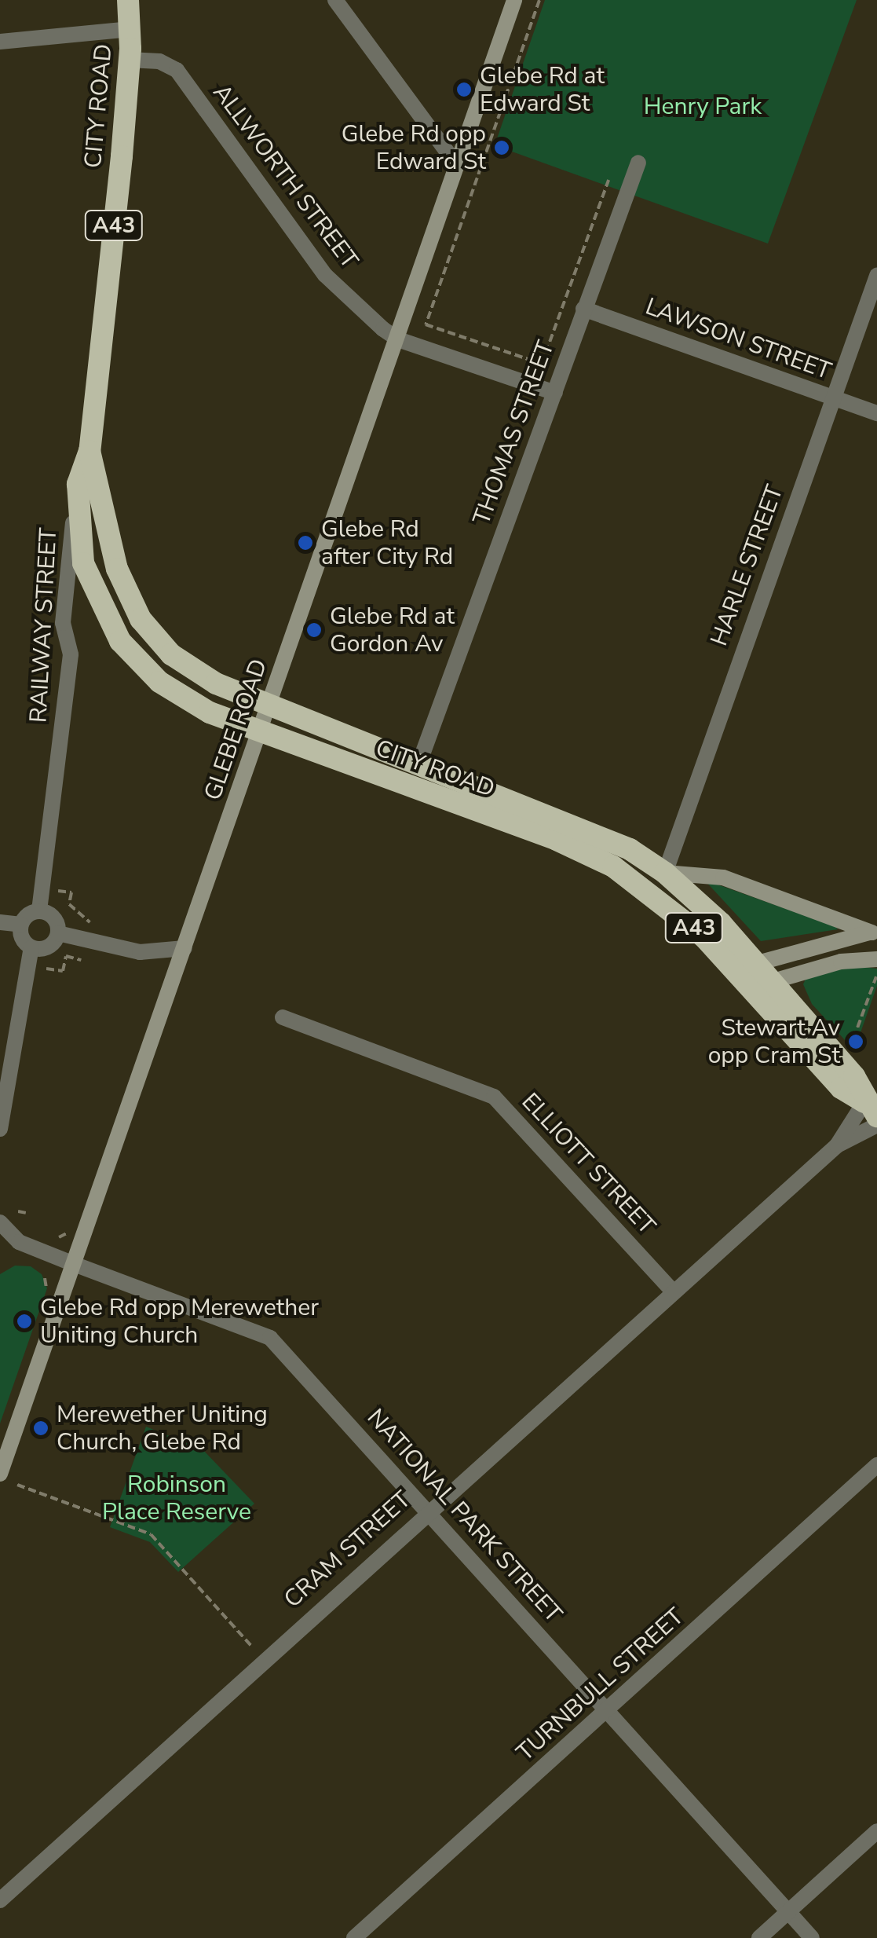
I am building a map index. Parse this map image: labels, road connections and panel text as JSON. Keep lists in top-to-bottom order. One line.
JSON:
{"streets":{"highway":["CITY ROAD","A43"],"main road":["GLEBE ROAD"],"street":["ALLWORTH STREET","LAWSON STREET","THOMAS STREET","HARLE STREET","RAILWAY STREET","ELLIOTT STREET","NATIONAL PARK STREET","CRAM STREET","TURNBULL STREET"]},"crossings":[["CITY ROAD","ALLWORTH STREET"],["CITY ROAD","A43"],["CITY ROAD","RAILWAY STREET"],["CITY ROAD","GLEBE ROAD"],["CITY ROAD","CRAM STREET"],["ALLWORTH STREET","GLEBE ROAD"],["A43","THOMAS STREET"],["A43","HARLE STREET"],["A43","GLEBE ROAD"],["A43","CRAM STREET"],["LAWSON STREET","THOMAS STREET"],["LAWSON STREET","HARLE STREET"],["GLEBE ROAD","NATIONAL PARK STREET"],["ELLIOTT STREET","CRAM STREET"],["NATIONAL PARK STREET","CRAM STREET"],["NATIONAL PARK STREET","TURNBULL STREET"]],"parks":["Henry Park","Robinson Place Reserve"],"places":["Glebe Rd at Edward St","Glebe Rd opp Edward St","Glebe Rd after City Rd","Glebe Rd at Gordon Av","Stewart Av opp Cram St","Glebe Rd opp Merewether Uniting Church","Merewether Uniting Church, Glebe Rd"]}
